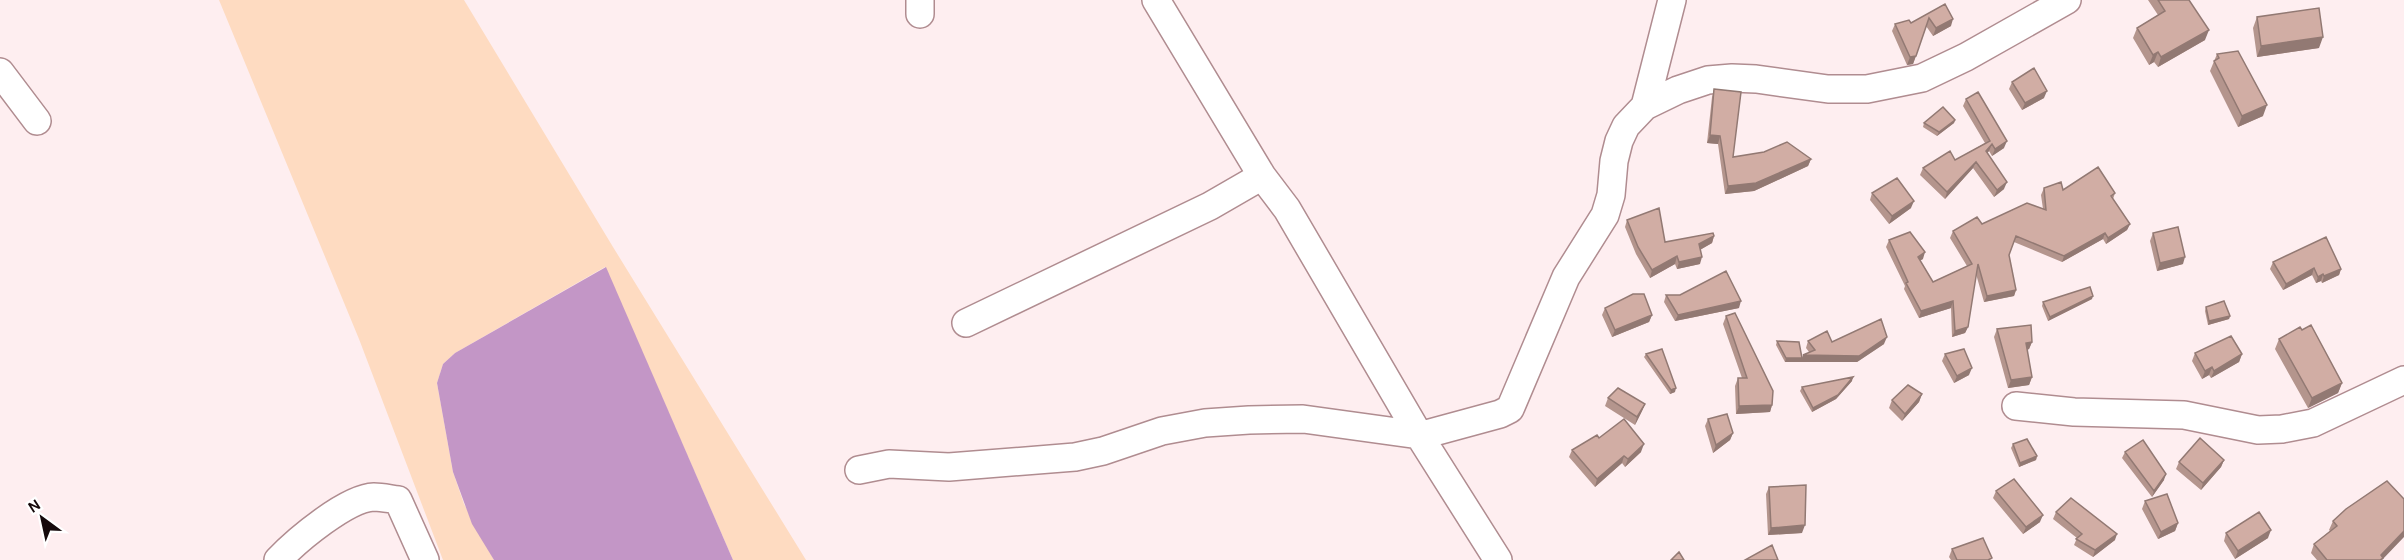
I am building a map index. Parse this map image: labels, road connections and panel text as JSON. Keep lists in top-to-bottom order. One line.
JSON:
{"north":"top left"}
